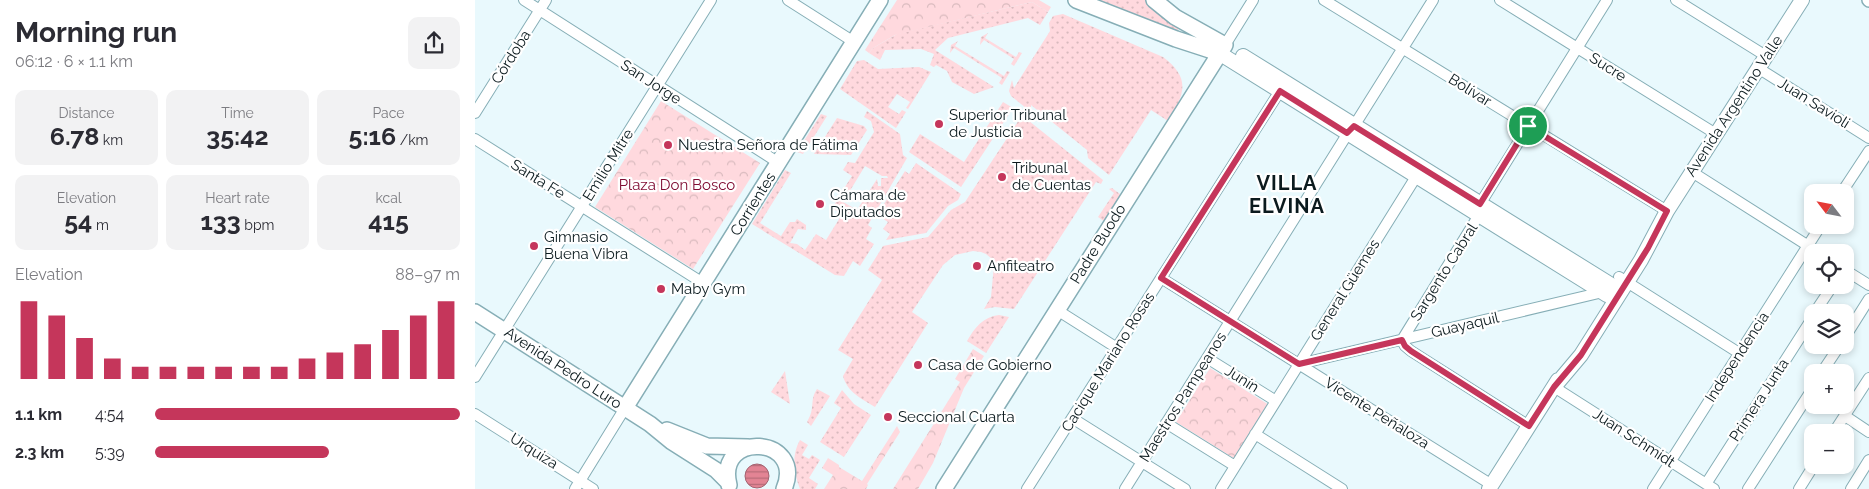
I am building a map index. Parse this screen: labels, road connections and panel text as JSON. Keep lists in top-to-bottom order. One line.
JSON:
{"streets":{"main road":["Avenida Argentino Valle","Corrientes","Padre Buodo","Avenida Pedro Luro"],"street":["Córdoba","Sucre","San Jorge","Bolívar","Juan Savioli","Emilio Mitre","Santa Fe","Sargento Cabral","General Güemes","Guayaquil","Independencia","Cacique Mariano Rosas","Junín","Maestros Pampeanos","Primera Junta","Vicente Peñaloza","Juan Schmidt","Urquiza"]},"crossings":[["Córdoba","San Jorge"],["Sucre","Avenida Argentino Valle"],["Sucre","Sargento Cabral"],["San Jorge","Emilio Mitre"],["San Jorge","Corrientes"],["Bolívar","Avenida Argentino Valle"],["Bolívar","Sargento Cabral"],["Bolívar","Maestros Pampeanos"],["Juan Savioli","Avenida Argentino Valle"],["Avenida Argentino Valle","Guayaquil"],["Avenida Argentino Valle","Vicente Peñaloza"],["Avenida Argentino Valle","Juan Schmidt"],["Emilio Mitre","Santa Fe"],["Emilio Mitre","Avenida Pedro Luro"],["Santa Fe","Corrientes"],["Corrientes","Avenida Pedro Luro"],["Sargento Cabral","Guayaquil"],["General Güemes","Guayaquil"],["General Güemes","Junín"],["General Güemes","Vicente Peñaloza"],["Guayaquil","Vicente Peñaloza"],["Independencia","Juan Schmidt"],["Cacique Mariano Rosas","Vicente Peñaloza"],["Junín","Maestros Pampeanos"],["Maestros Pampeanos","Vicente Peñaloza"],["Primera Junta","Juan Schmidt"]],"districts":["VILLA ELVINA"],"parks":["Plaza Don Bosco"],"places":["Superior Tribunal de Justicia","Nuestra Señora de Fátima","Tribunal de Cuentas","Cámara de Diputados","Gimnasio Buena Vibra","Anfiteatro","Maby Gym","Casa de Gobierno","Seccional Cuarta"],"north":"top left","page":{"heading":["Morning run","06:12 · 6 × 1.1 km"],"stats":[["Distance","6.78 km"],["Time","35:42"],["Pace","5:16 /km"],["Elevation","54 m"],["Heart rate","133 bpm"],["kcal","415"]],"map_buttons":["+","−"],"chart":["Elevation","88–97 m"],"list":[{"name":"1.1 km","note":"4:54"},{"name":"2.3 km","note":"5:39"}]}}
